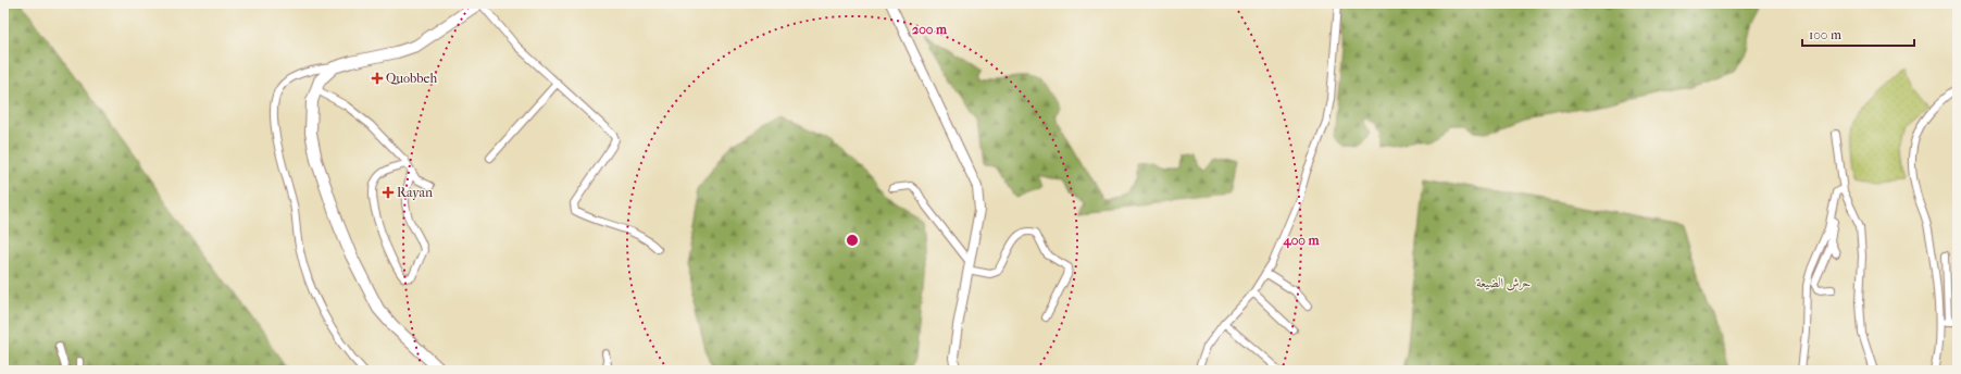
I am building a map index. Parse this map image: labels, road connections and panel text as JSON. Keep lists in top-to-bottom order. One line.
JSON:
{"parks":["حرش الضيعة"],"places":{"health":["Quobbeh","Rayan"]},"scale_bar":"100 m","rings":["200 m","400 m"]}
